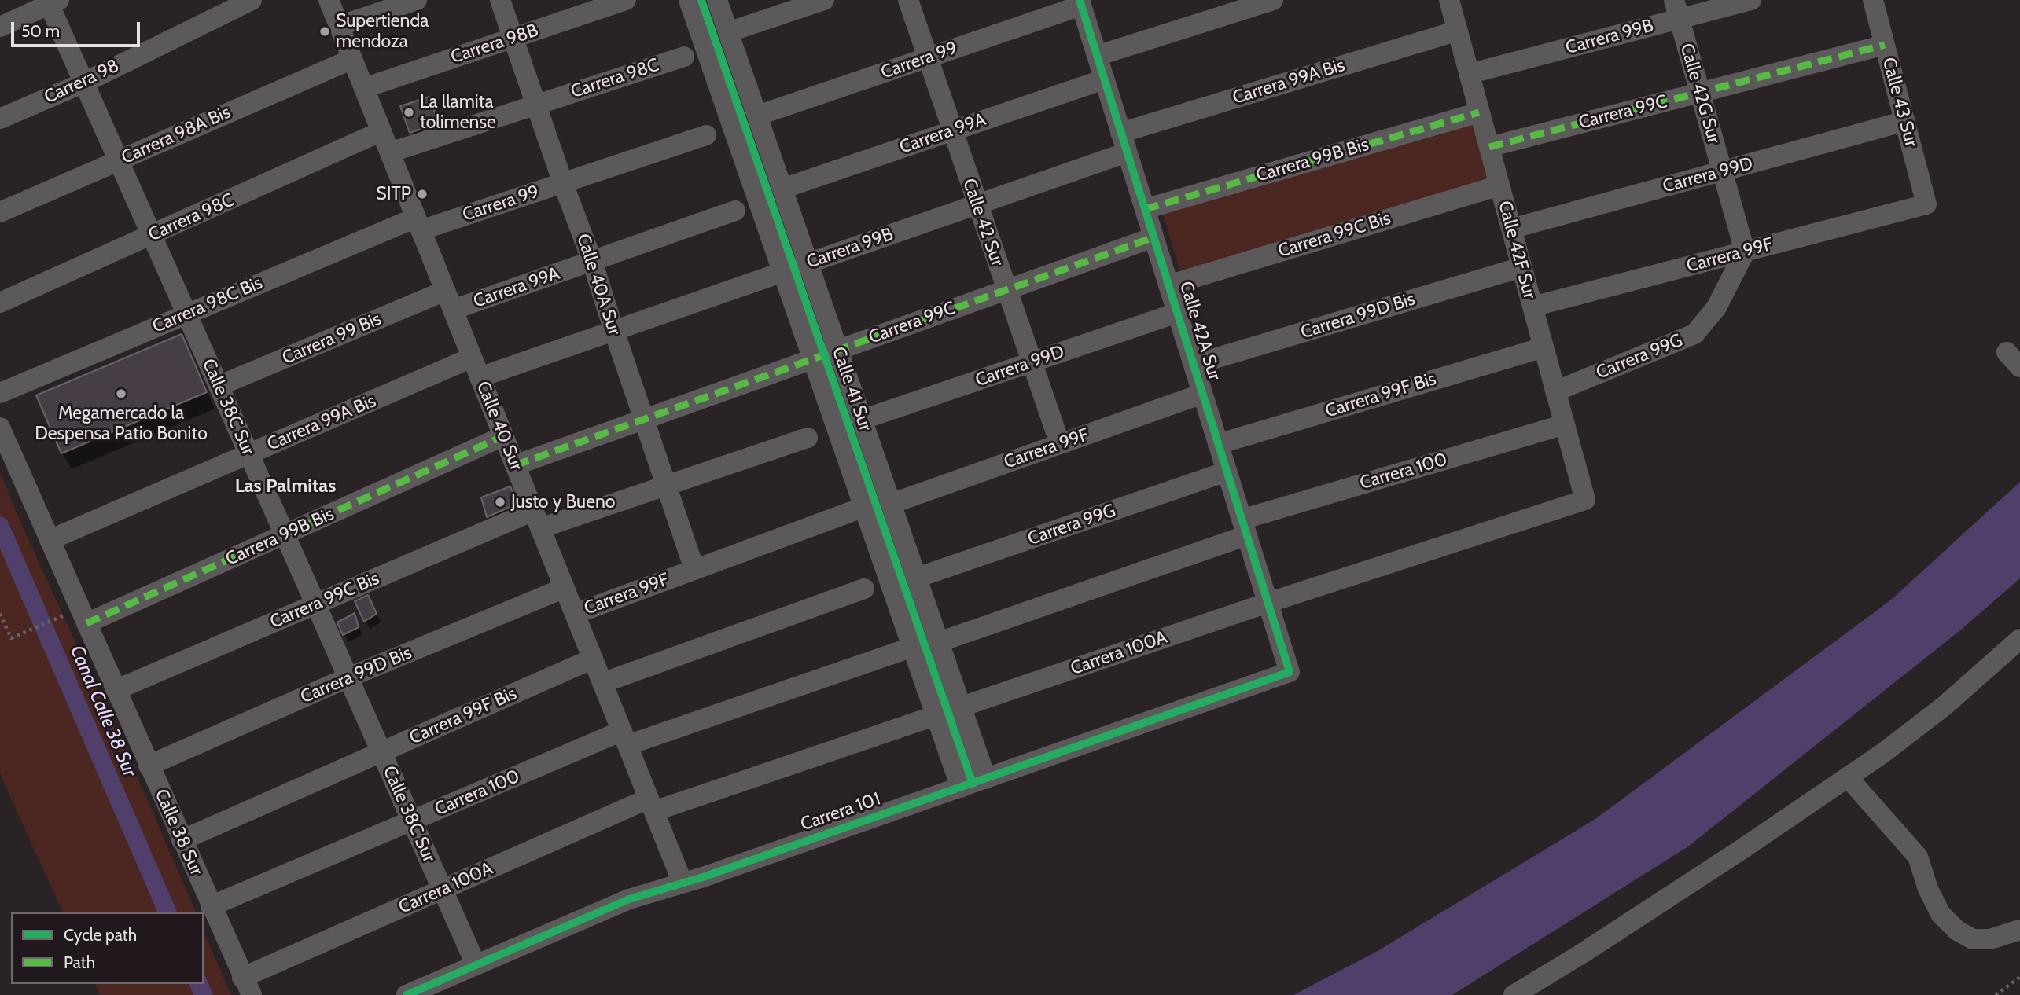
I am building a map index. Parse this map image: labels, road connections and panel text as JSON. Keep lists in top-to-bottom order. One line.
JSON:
{"streets":{"street":["Carrera 99B","Carrera 98B","Carrera 99","Carrera 98C","Carrera 98","Carrera 99A Bis","Calle 42G Sur","Calle 43 Sur","Carrera 99C","Carrera 99A","Carrera 98A Bis","Carrera 99B Bis","Carrera 99D","Calle 42 Sur","Carrera 99C Bis","Calle 42F Sur","Carrera 99F","Calle 40A Sur","Carrera 98C Bis","Carrera 99D Bis","Calle 42A Sur","Carrera 99 Bis","Carrera 99G","Calle 41 Sur","Carrera 99F Bis","Calle 38C Sur","Calle 40 Sur","Carrera 100","Carrera 100A","Carrera 101","Calle 38 Sur"]},"crossings":[["Carrera 99B","Calle 42G Sur"],["Carrera 99B","Calle 42 Sur"],["Carrera 99B","Calle 42F Sur"],["Carrera 99B","Calle 40A Sur"],["Carrera 99B","Calle 42A Sur"],["Carrera 99B","Calle 41 Sur"],["Carrera 99B","Calle 40 Sur"],["Carrera 98B","Calle 40A Sur"],["Carrera 98B","Calle 40 Sur"],["Carrera 99","Calle 42 Sur"],["Carrera 99","Calle 40A Sur"],["Carrera 99","Carrera 98C Bis"],["Carrera 99","Calle 42A Sur"],["Carrera 99","Calle 41 Sur"],["Carrera 99","Calle 40 Sur"],["Carrera 98C","Calle 40A Sur"],["Carrera 98C","Calle 38C Sur"],["Carrera 98C","Calle 40 Sur"],["Carrera 98","Calle 38C Sur"],["Carrera 99A Bis","Calle 42F Sur"],["Carrera 99A Bis","Calle 42A Sur"],["Carrera 99A Bis","Calle 38C Sur"],["Carrera 99A Bis","Calle 40 Sur"],["Carrera 99A Bis","Calle 38 Sur"],["Calle 42G Sur","Carrera 99C"],["Calle 42G Sur","Carrera 99D"],["Calle 42G Sur","Carrera 99F"],["Calle 42G Sur","Carrera 99G"],["Calle 43 Sur","Carrera 99C"],["Calle 43 Sur","Carrera 99D"],["Calle 43 Sur","Carrera 99F"],["Carrera 99C","Calle 42 Sur"],["Carrera 99C","Calle 42F Sur"],["Carrera 99C","Calle 40A Sur"],["Carrera 99C","Calle 42A Sur"],["Carrera 99C","Calle 41 Sur"],["Carrera 99C","Calle 40 Sur"],["Carrera 99A","Calle 42 Sur"],["Carrera 99A","Calle 40A Sur"],["Carrera 99A","Calle 42A Sur"],["Carrera 99A","Carrera 99 Bis"],["Carrera 99A","Calle 41 Sur"],["Carrera 99A","Calle 40 Sur"],["Carrera 98A Bis","Calle 38C Sur"],["Carrera 98A Bis","Calle 40 Sur"],["Carrera 99B Bis","Calle 42F Sur"],["Carrera 99B Bis","Calle 42A Sur"],["Carrera 99B Bis","Calle 38C Sur"],["Carrera 99B Bis","Calle 40 Sur"],["Carrera 99B Bis","Calle 38 Sur"],["Carrera 99D","Calle 42 Sur"],["Carrera 99D","Calle 42F Sur"],["Carrera 99D","Calle 42A Sur"],["Carrera 99D","Calle 41 Sur"],["Calle 42 Sur","Carrera 99F"],["Carrera 99C Bis","Calle 42F Sur"],["Carrera 99C Bis","Calle 42A Sur"],["Carrera 99C Bis","Calle 38C Sur"],["Carrera 99C Bis","Calle 40 Sur"],["Carrera 99C Bis","Calle 38 Sur"],["Calle 42F Sur","Carrera 99F"],["Calle 42F Sur","Carrera 99D Bis"],["Calle 42F Sur","Carrera 99G"],["Calle 42F Sur","Carrera 99F Bis"],["Calle 42F Sur","Carrera 100"],["Calle 42F Sur","Carrera 100A"],["Carrera 99F","Calle 40A Sur"],["Carrera 99F","Calle 42A Sur"],["Carrera 99F","Carrera 99G"],["Carrera 99F","Calle 41 Sur"],["Carrera 99F","Calle 40 Sur"],["Carrera 98C Bis","Calle 38C Sur"],["Carrera 98C Bis","Calle 40 Sur"],["Carrera 99D Bis","Calle 42A Sur"],["Carrera 99D Bis","Calle 38C Sur"],["Carrera 99D Bis","Calle 40 Sur"],["Carrera 99D Bis","Calle 38 Sur"],["Calle 42A Sur","Carrera 99G"],["Calle 42A Sur","Carrera 99F Bis"],["Calle 42A Sur","Carrera 100"],["Calle 42A Sur","Carrera 100A"],["Calle 42A Sur","Carrera 101"],["Carrera 99 Bis","Calle 38C Sur"],["Carrera 99 Bis","Calle 40 Sur"],["Carrera 99G","Calle 41 Sur"],["Calle 41 Sur","Carrera 100"],["Calle 41 Sur","Carrera 100A"],["Calle 41 Sur","Carrera 101"],["Carrera 99F Bis","Calle 38C Sur"],["Carrera 99F Bis","Calle 40 Sur"],["Carrera 99F Bis","Calle 38 Sur"],["Calle 38C Sur","Carrera 100"],["Calle 38C Sur","Carrera 100A"],["Calle 38C Sur","Carrera 101"],["Calle 40 Sur","Carrera 100"],["Calle 40 Sur","Carrera 100A"],["Calle 40 Sur","Carrera 101"],["Carrera 100","Calle 38 Sur"],["Carrera 100A","Calle 38 Sur"]],"districts":["Las Palmitas"],"water":["Canal Calle 38 Sur"],"places":["Supertienda mendoza","La llamita tolimense","SITP","Megamercado la Despensa Patio Bonito","Justo y Bueno"],"legend":["Cycle path","Path"],"scale_bar":"50 m"}
